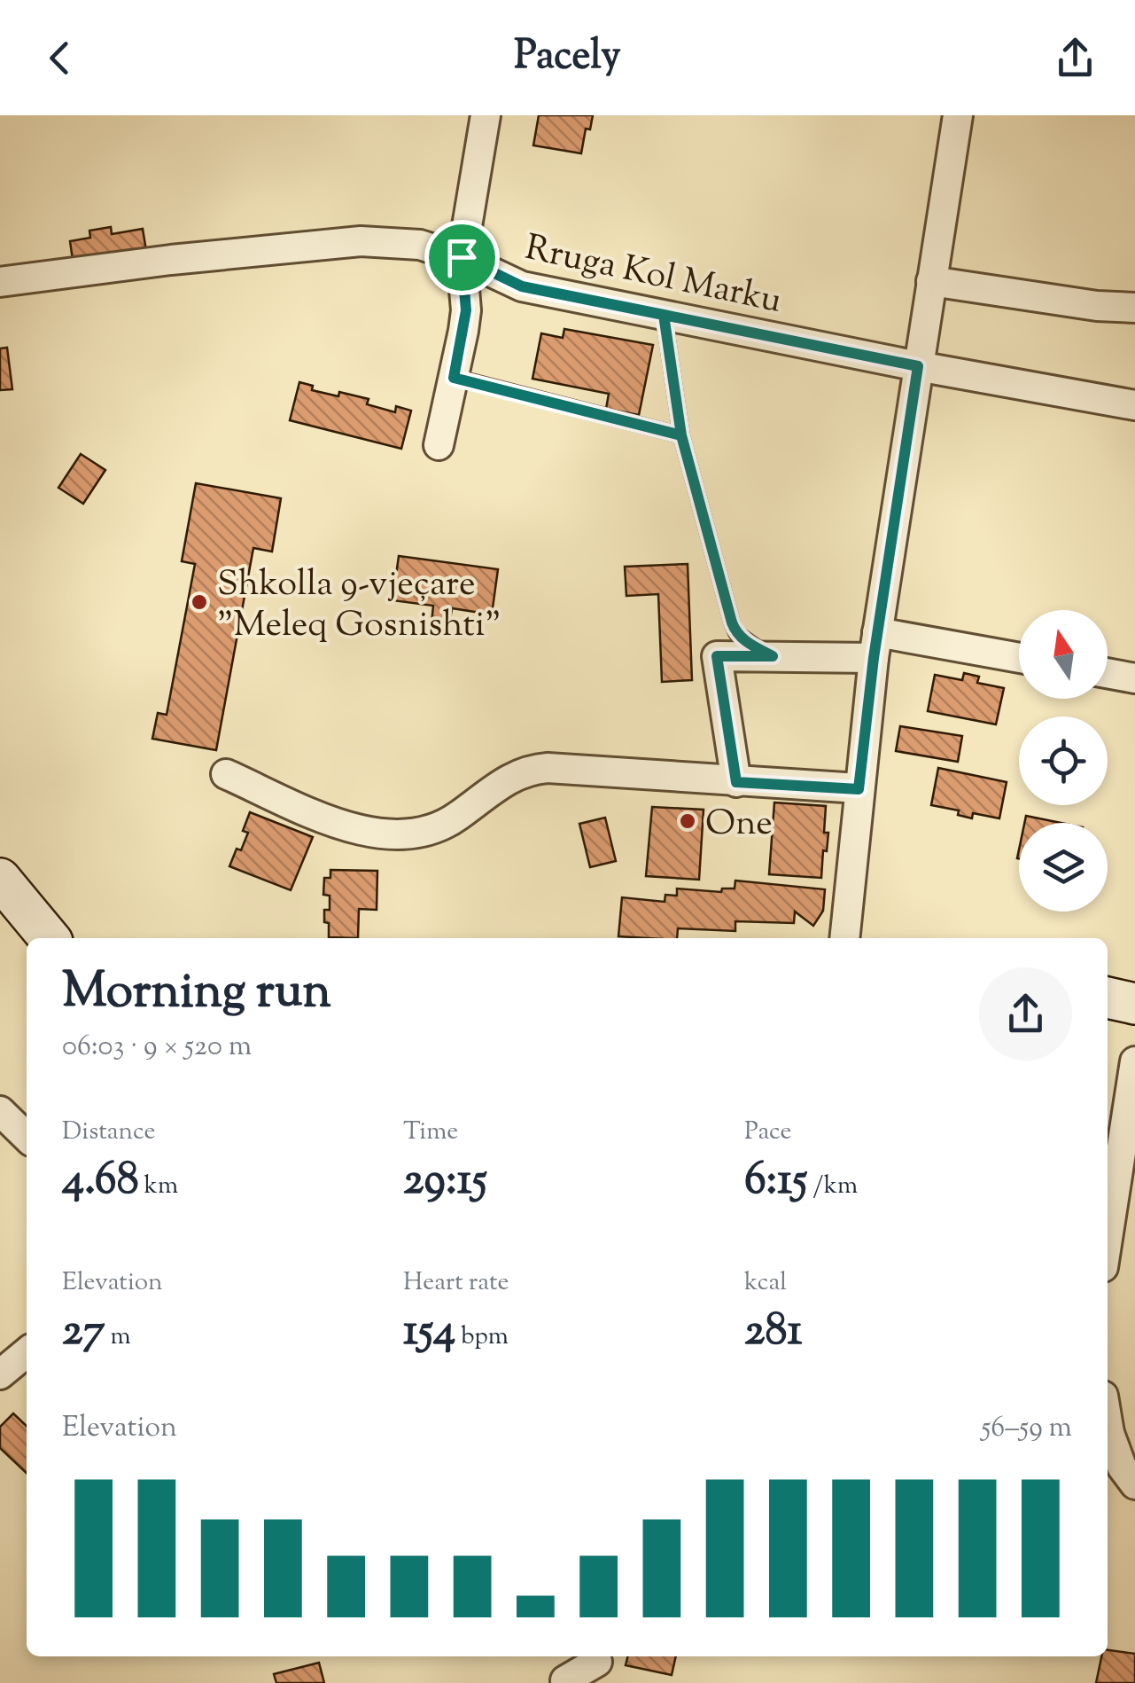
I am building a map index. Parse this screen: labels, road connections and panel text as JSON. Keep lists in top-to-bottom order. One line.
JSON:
{"streets":{"street":["Rruga Kol Marku"]},"places":["Shkolla 9-vjeçare \"Meleq Gosnishti\"","One"],"north":"top","page":{"header":"Pacely","heading":["Morning run","06:03 · 9 × 520 m"],"stats":[["Distance","4.68 km"],["Time","29:15"],["Pace","6:15 /km"],["Elevation","27 m"],["Heart rate","154 bpm"],["kcal","281"]],"chart":["Elevation","56–59 m"]}}
